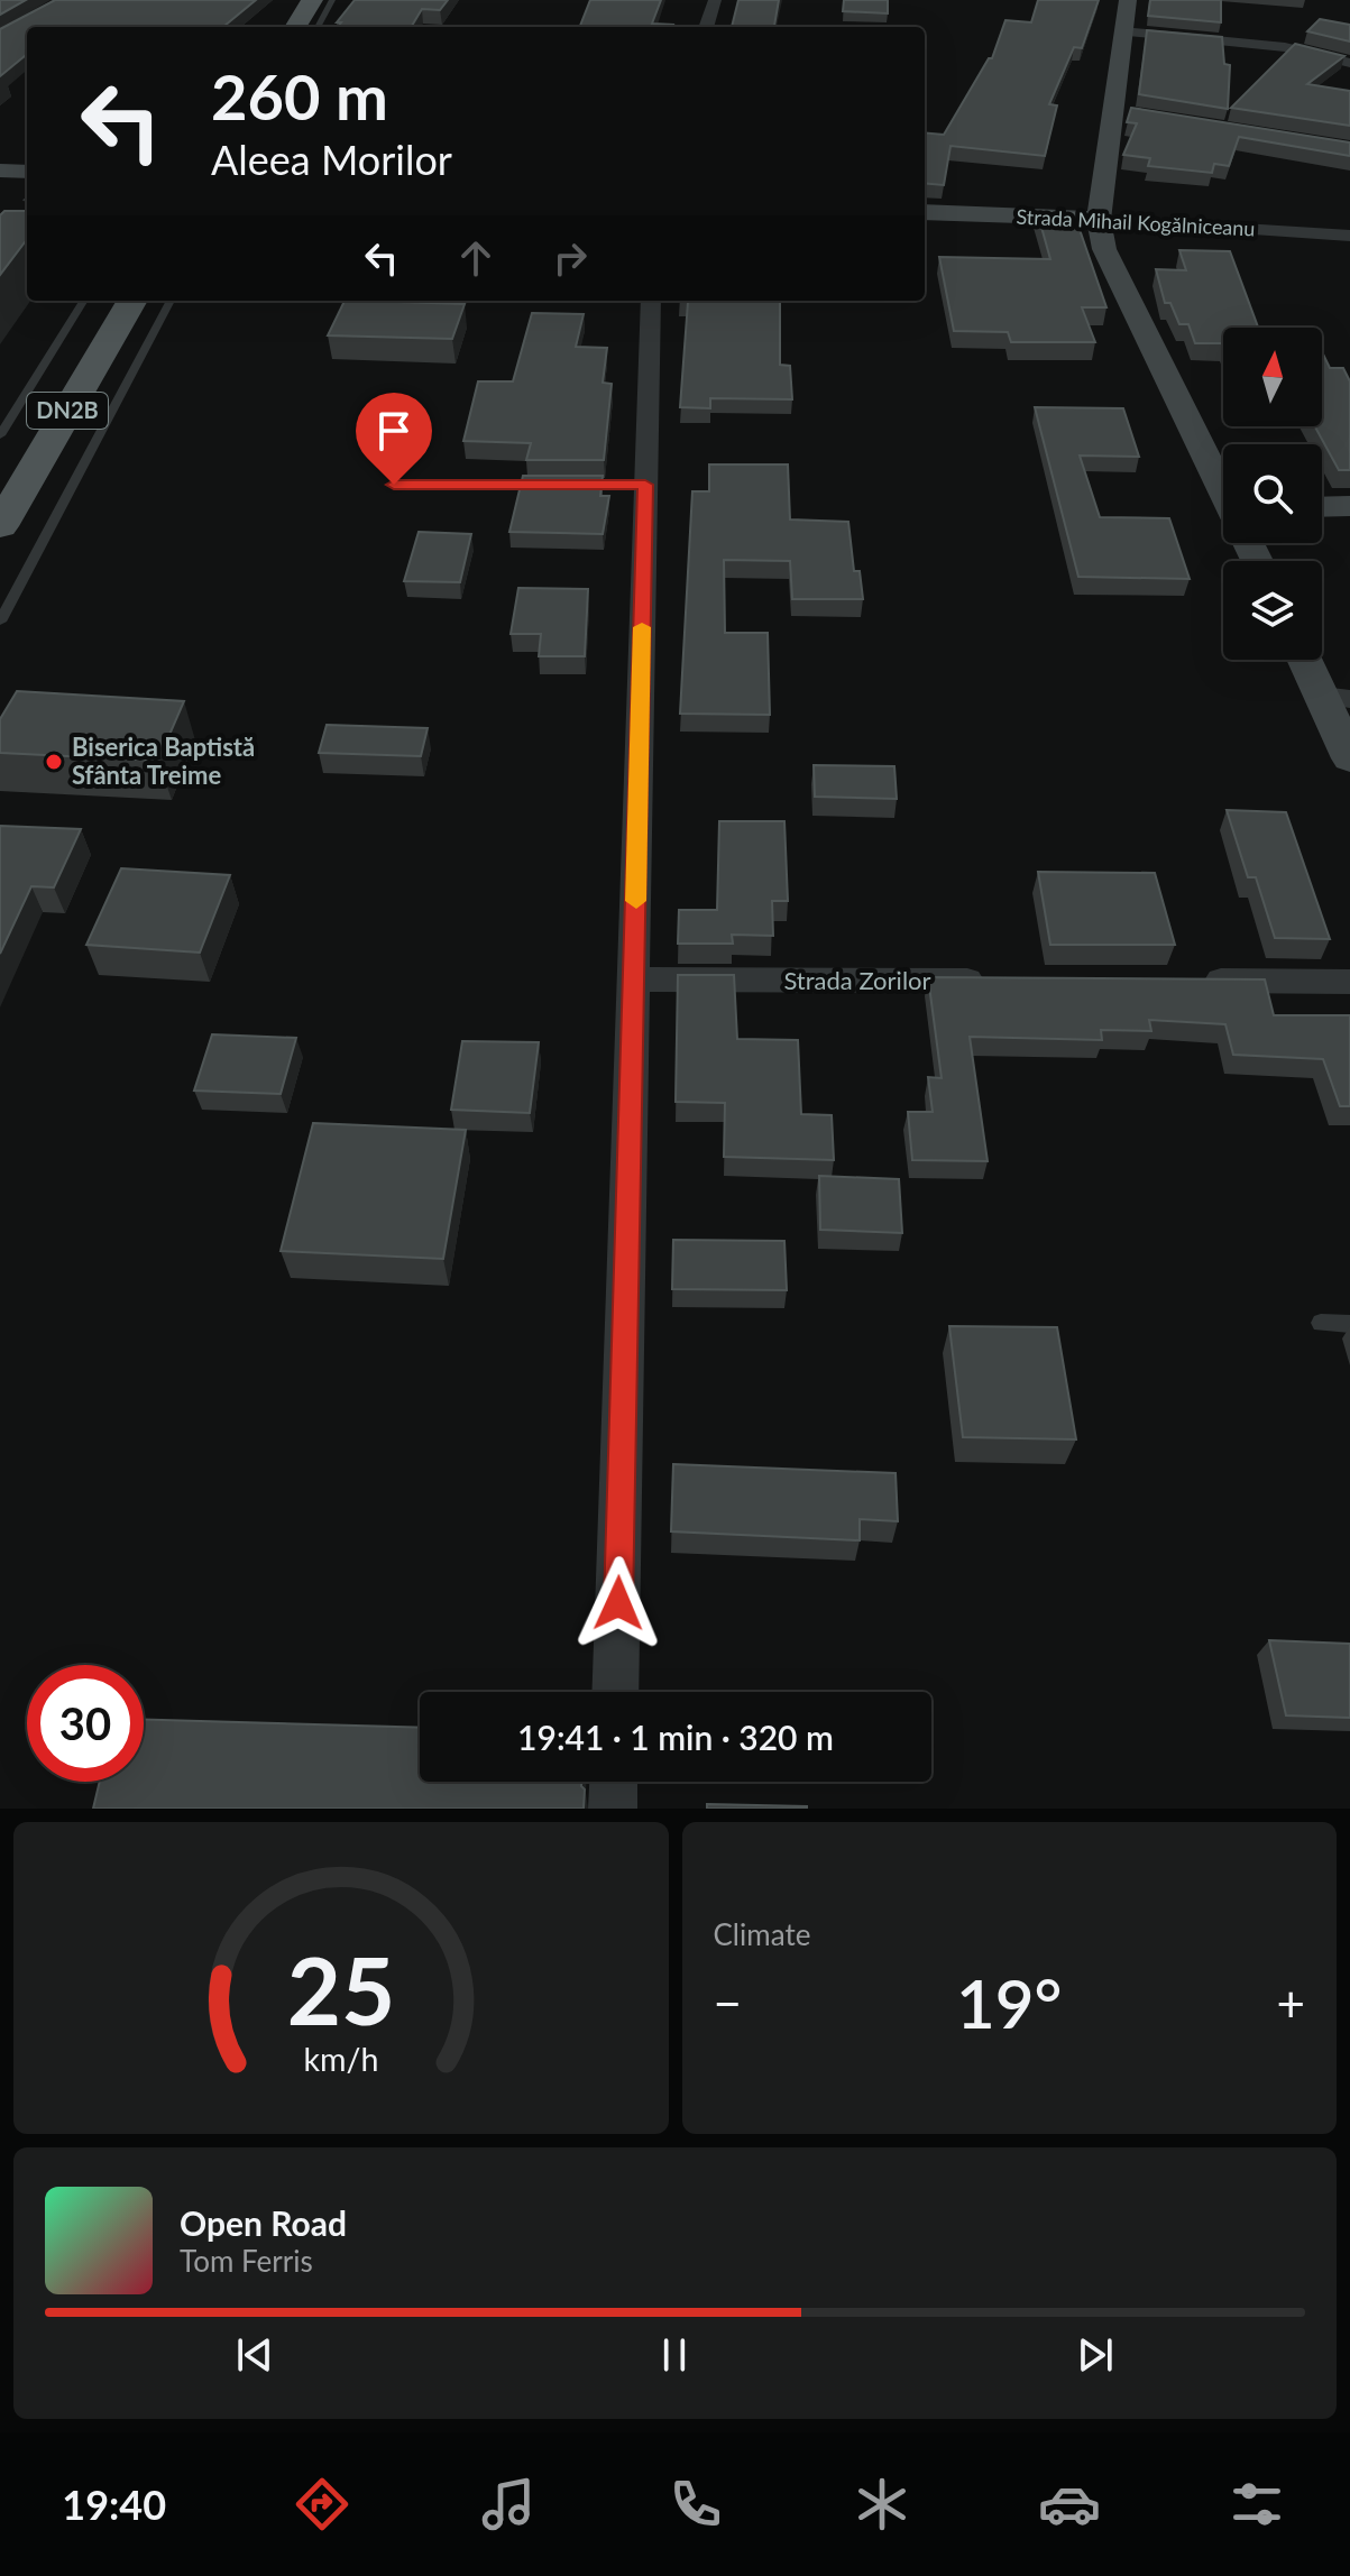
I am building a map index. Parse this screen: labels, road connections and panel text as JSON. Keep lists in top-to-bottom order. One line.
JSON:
{"streets":{"main road":["DN2B"],"street":["Strada Mihail Kogălniceanu","Strada Zorilor"]},"places":["Biserica Baptistă Sfânta Treime"],"north":"top","page":{"turn":["260 m","Aleea Morilor"],"limit":"30","trip":"19:41 · 1 min · 320 m","tile":"Climate","heat":["−","19°","+"],"song":["Open Road","Tom Ferris"],"tabs":"19:40","gauge":["25","km/h"]}}
